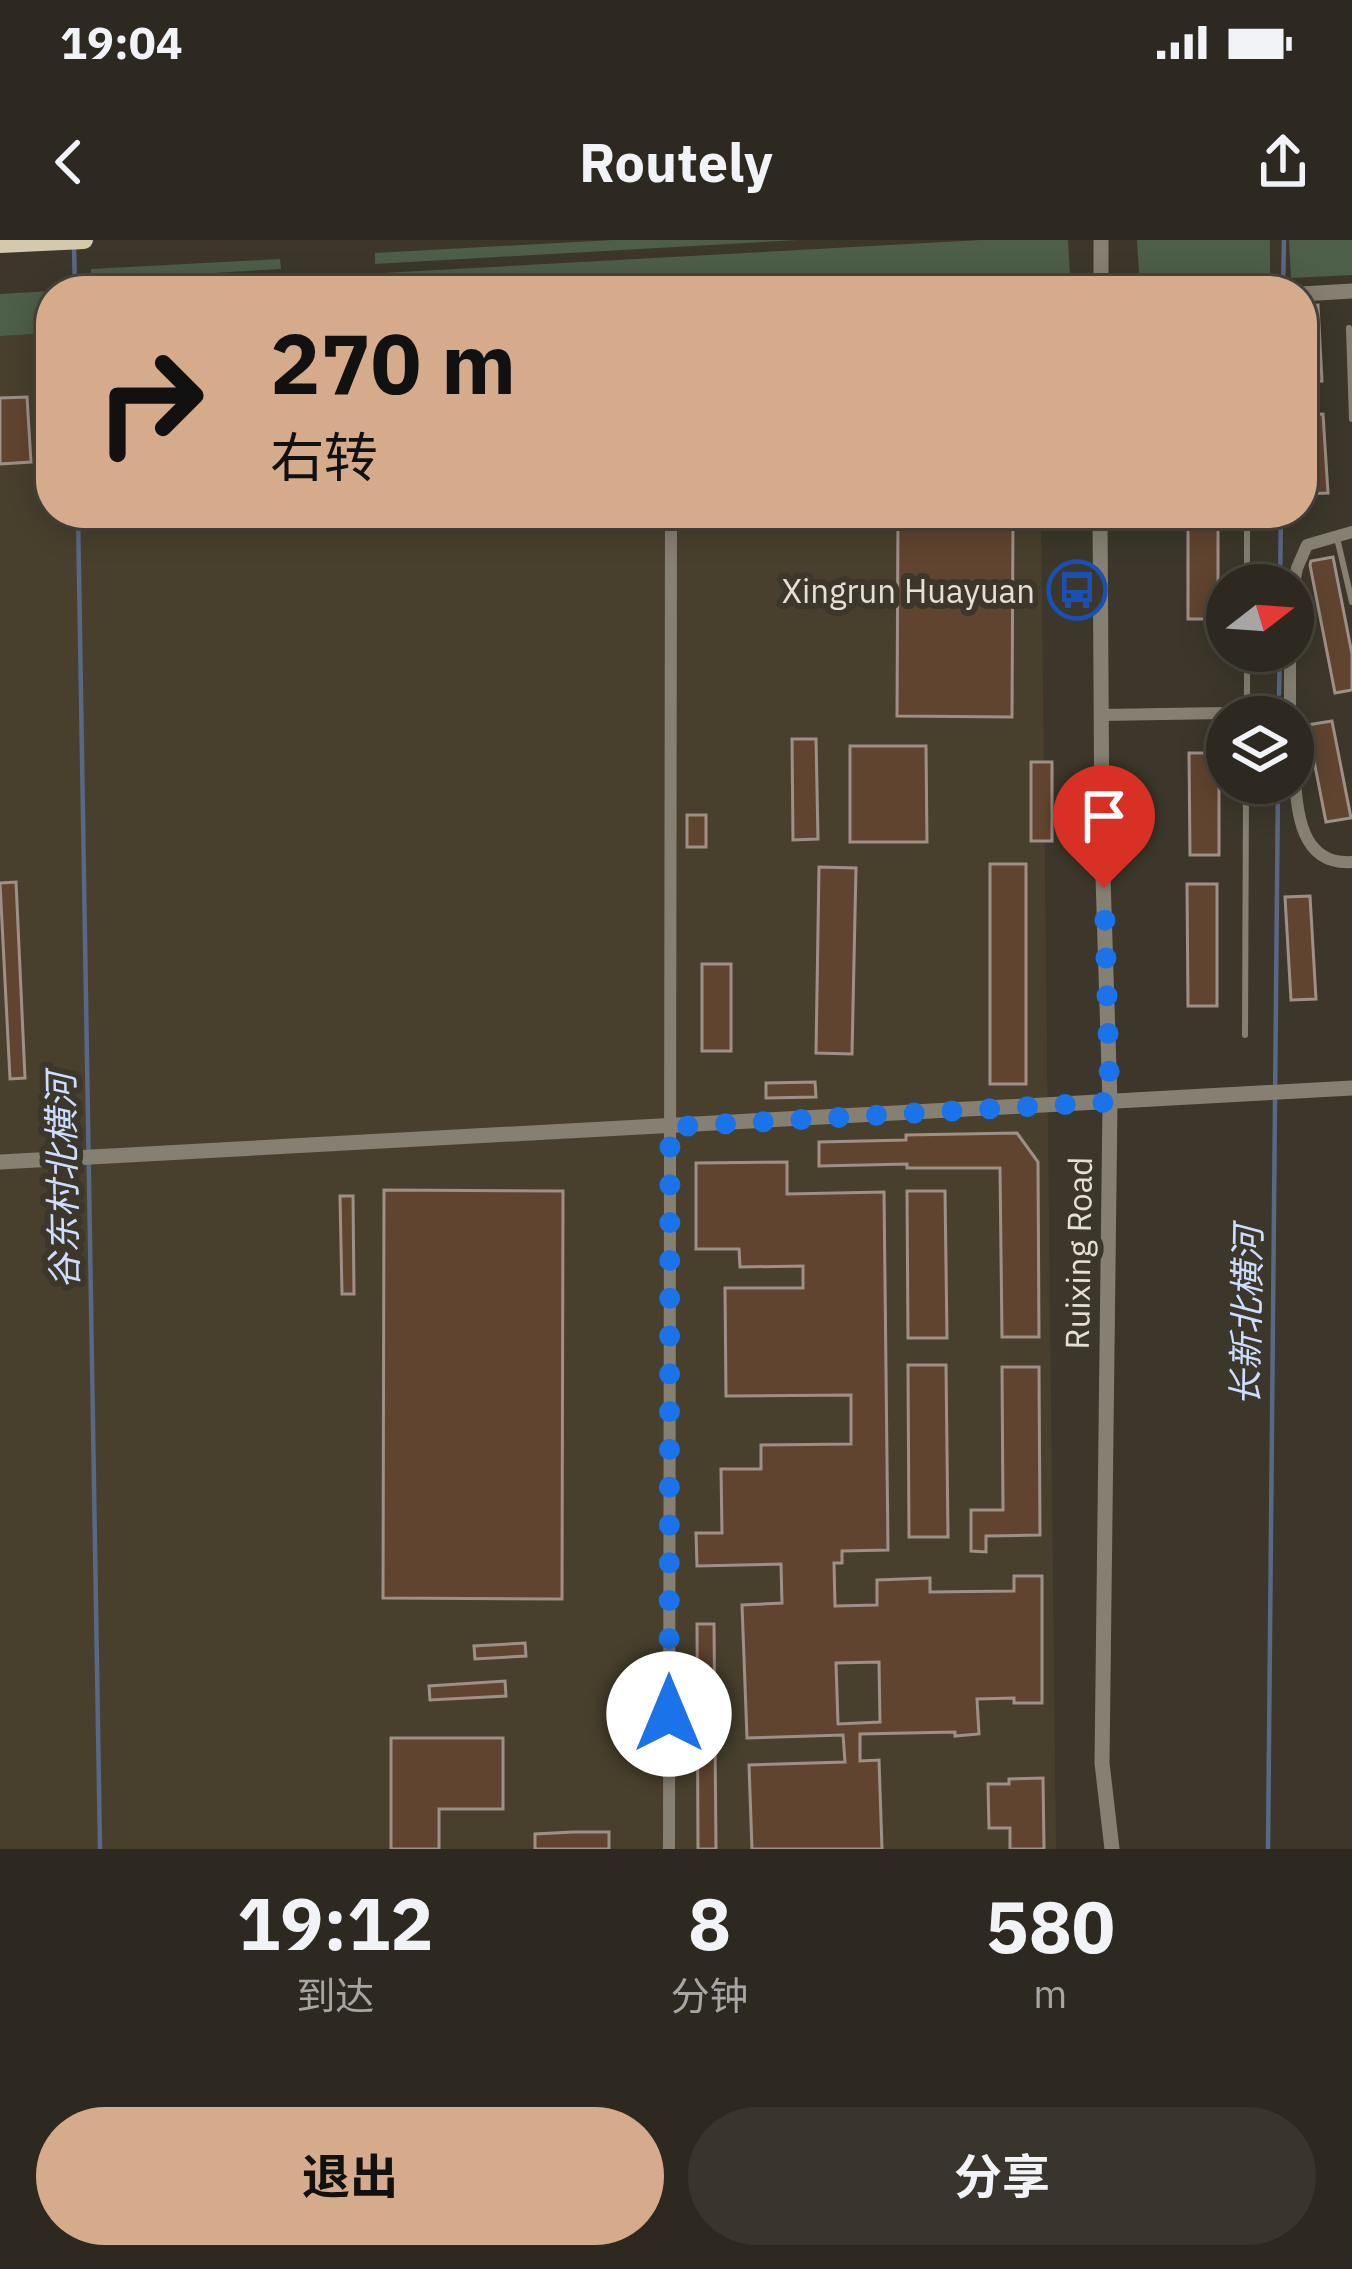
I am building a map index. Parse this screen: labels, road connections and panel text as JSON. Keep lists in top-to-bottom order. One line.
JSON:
{"streets":{"street":["Ruixing Road"]},"water":["谷东村北横河","长新北横河"],"places":{"bus stop":["Xingrun Huayuan"]},"north":"right","page":{"status":"19:04","header":"Routely","turn":["270 m","右转"],"eta":["19:12","到达","8","分钟","580","m"],"buttons":["退出","分享"]}}
